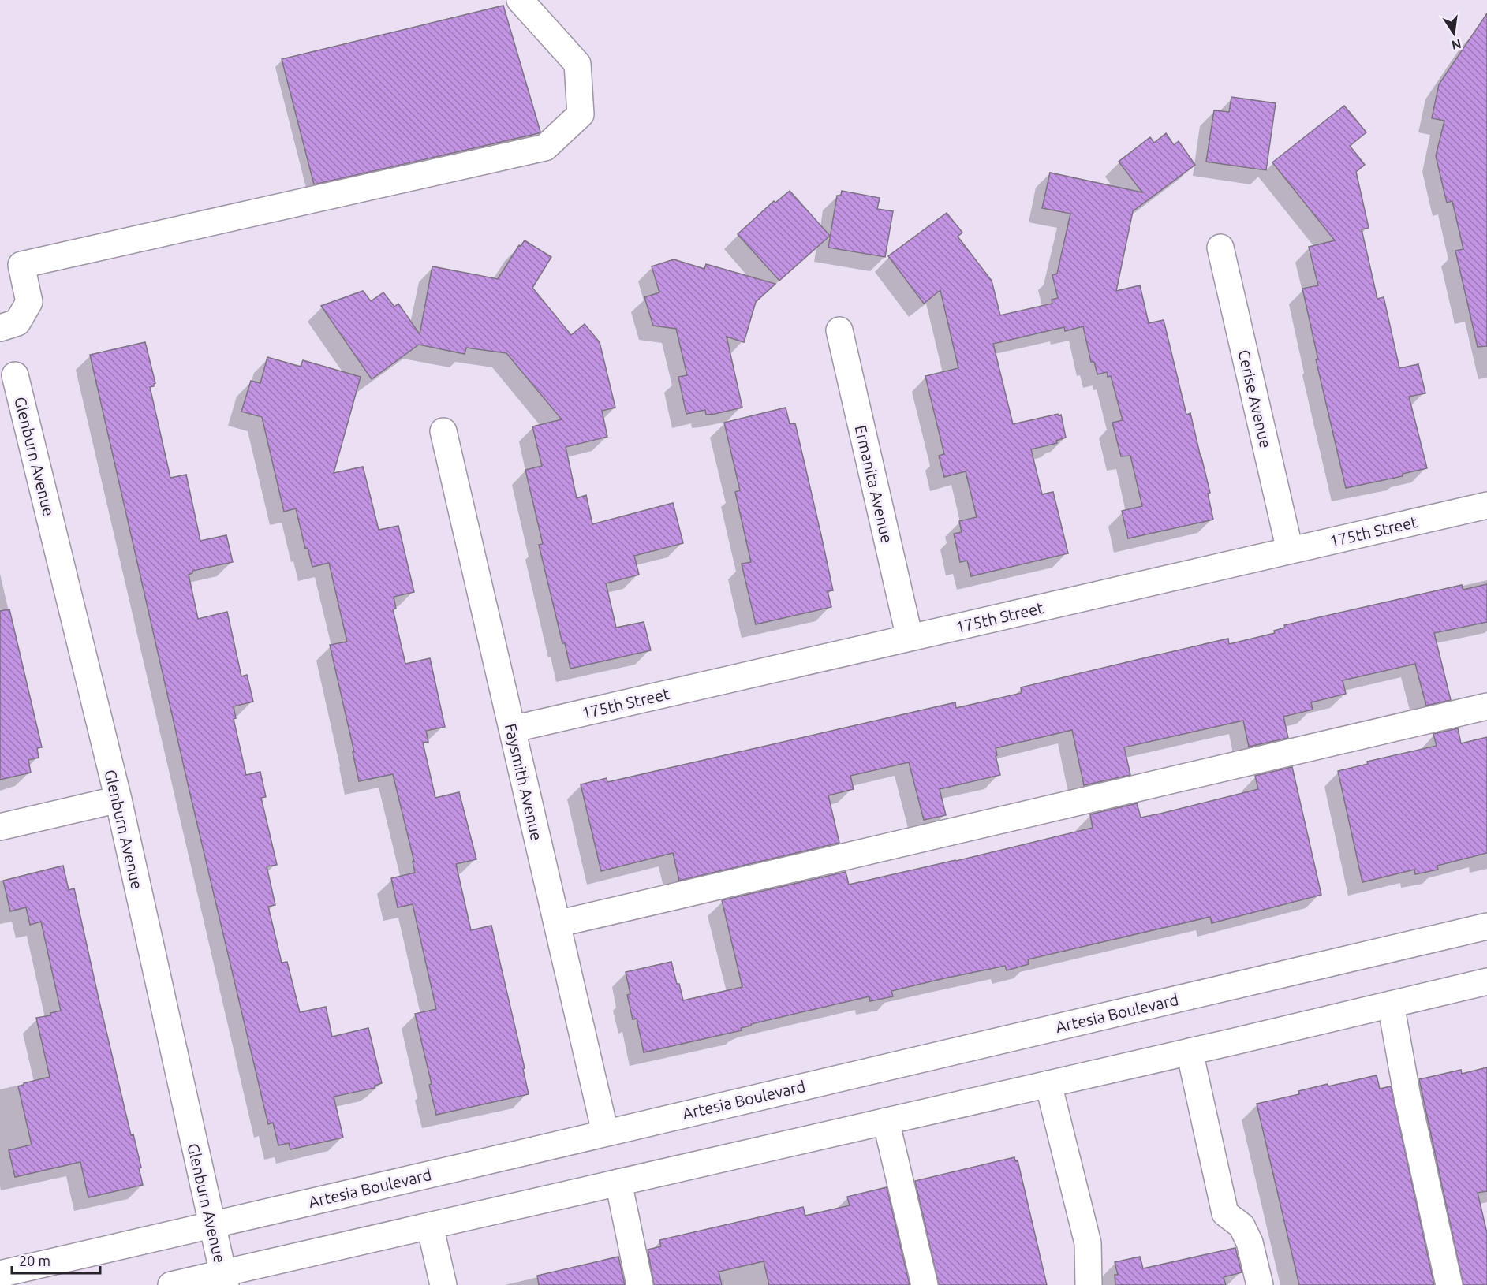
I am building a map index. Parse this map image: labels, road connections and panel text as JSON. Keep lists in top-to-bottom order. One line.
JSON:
{"streets":{"street":["Cerise Avenue","Glenburn Avenue","Ermanita Avenue","175th Street","Faysmith Avenue","Artesia Boulevard"]},"crossings":[["Cerise Avenue","175th Street"],["Glenburn Avenue","Artesia Boulevard"],["Ermanita Avenue","175th Street"],["175th Street","Faysmith Avenue"],["Faysmith Avenue","Artesia Boulevard"]],"scale_bar":"20 m","north":"bottom"}
